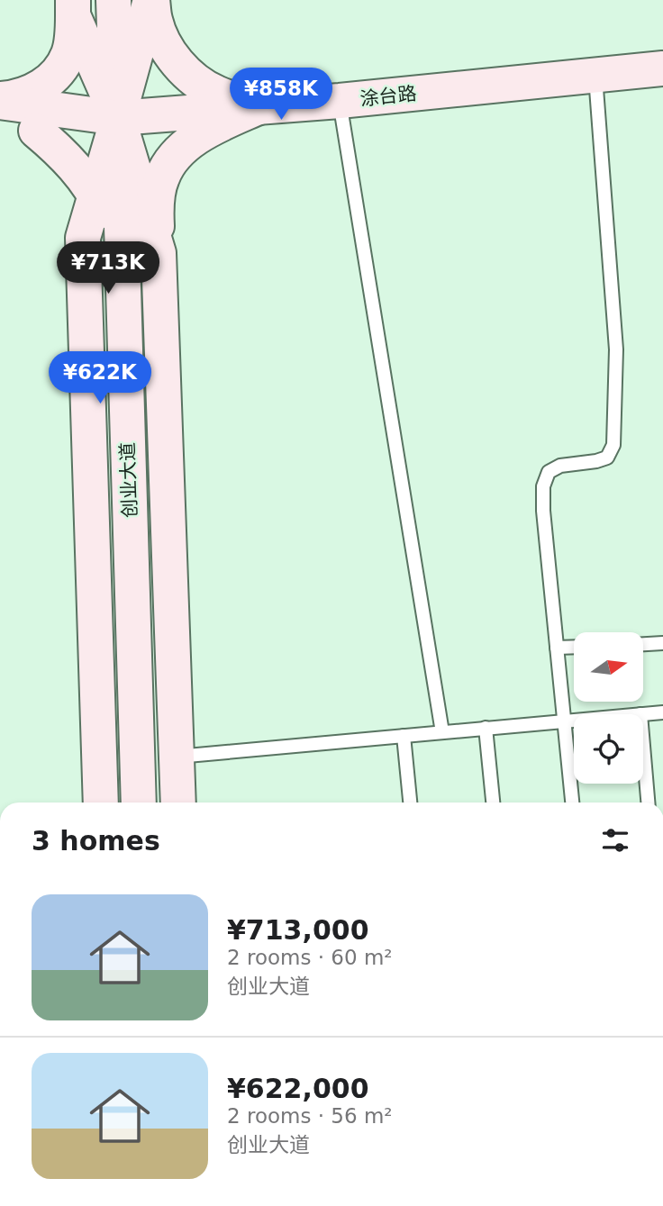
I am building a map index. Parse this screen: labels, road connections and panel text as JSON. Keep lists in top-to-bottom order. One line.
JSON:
{"streets":{"main road":["涂台路","创业大道"]},"crossings":[["涂台路","创业大道"]],"north":"right","page":{"price":["¥858K","¥713K","¥622K"],"heading":"3 homes","list":[{"name":"¥713,000","note":"2 rooms · 60 m² · 创业大道"},{"name":"¥622,000","note":"2 rooms · 56 m² · 创业大道"}]}}
